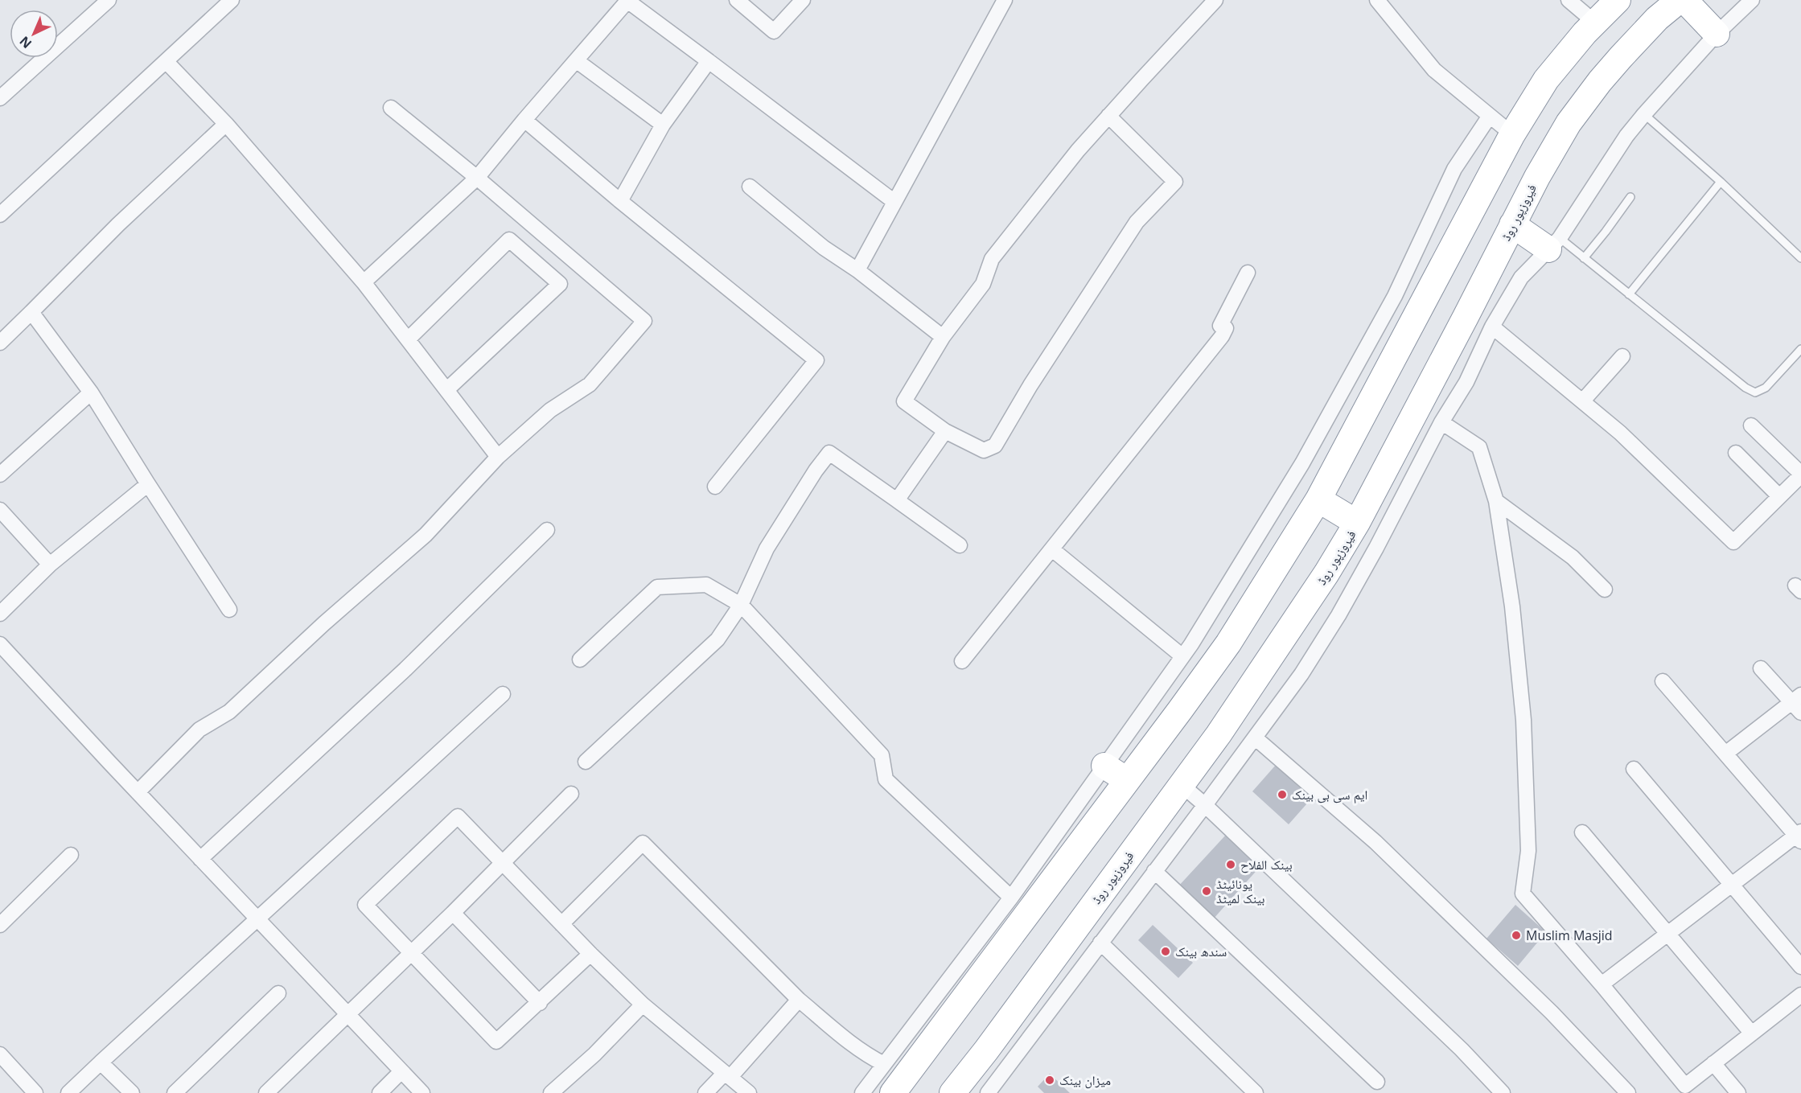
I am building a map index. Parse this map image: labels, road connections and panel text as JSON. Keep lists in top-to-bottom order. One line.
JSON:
{"streets":{"highway":["فیروزپور روڈ"]},"places":["ایم سی بی بینک","بینک الفلاح","یونائیٹڈ بینک لمیٹڈ","Muslim Masjid","سندھ بینک","میزان بینک"],"north":"bottom left"}
